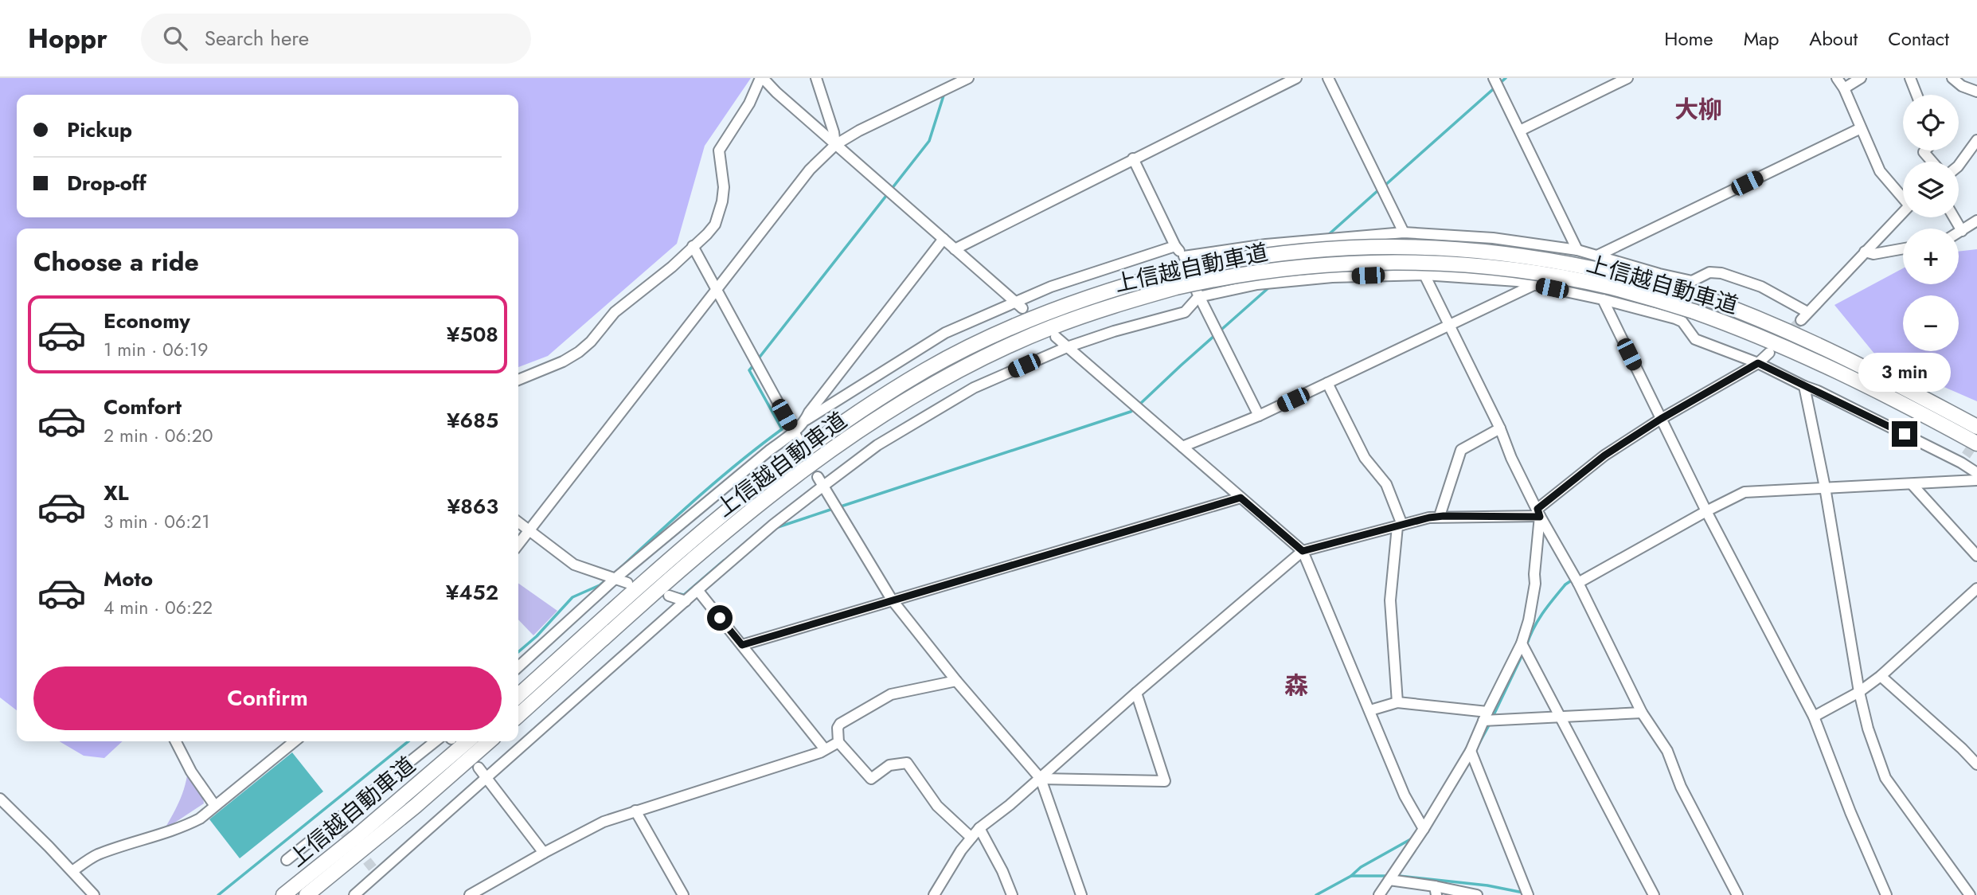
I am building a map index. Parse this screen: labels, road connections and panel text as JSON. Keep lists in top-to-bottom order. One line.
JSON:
{"streets":{"highway":["上信越自動車道"]},"districts":["大柳","森"],"page":{"header":"Hoppr","search":"Search here","nav":["Home","Map","About","Contact"],"map_buttons":["+","−"],"banner":["Pickup","Drop-off"],"heading":"Choose a ride","list":[{"name":"Economy","note":"1 min · 06:19","value":"¥508"},{"name":"Comfort","note":"2 min · 06:20","value":"¥685"},{"name":"XL","note":"3 min · 06:21","value":"¥863"},{"name":"Moto","note":"4 min · 06:22","value":"¥452"}],"bubble":"3 min","buttons":"Confirm"}}
